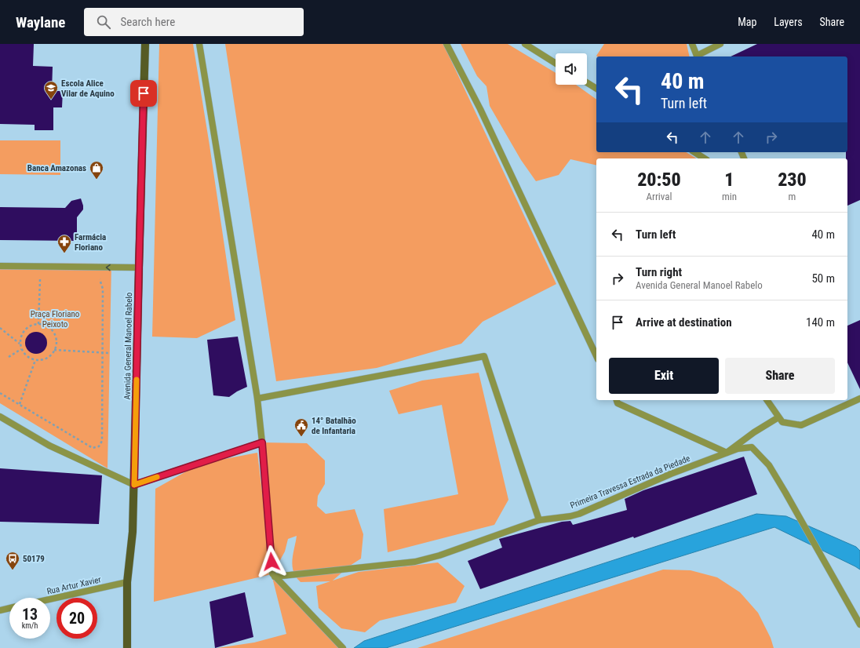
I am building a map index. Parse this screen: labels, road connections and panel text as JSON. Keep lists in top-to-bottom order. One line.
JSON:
{"streets":{"main road":["Avenida General Manoel Rabelo"],"street":["Primeira Travessa Estrada da Piedade","Rua Artur Xavier"]},"crossings":[["Avenida General Manoel Rabelo","Rua Artur Xavier"]],"parks":["Praça Floriano Peixoto"],"places":{"school or university":["Escola Alice Vilar de Aquino"],"shop":["Banca Amazonas"],"pharmacy":["Farmácia Floriano"],"public building":["14° Batalhão de Infantaria"],"bus stop":["50179"]},"page":{"header":"Waylane","search":"Search here","nav":["Map","Layers","Share"],"turn":["40 m","Turn left"],"eta":["20:50","Arrival","1","min","230","m"],"list":[{"name":"Turn left","value":"40 m"},{"name":"Turn right","note":"Avenida General Manoel Rabelo","value":"50 m"},{"name":"Arrive at destination","value":"140 m"}],"buttons":["Exit","Share"],"speed":"13 km/h","limit":"20"}}
